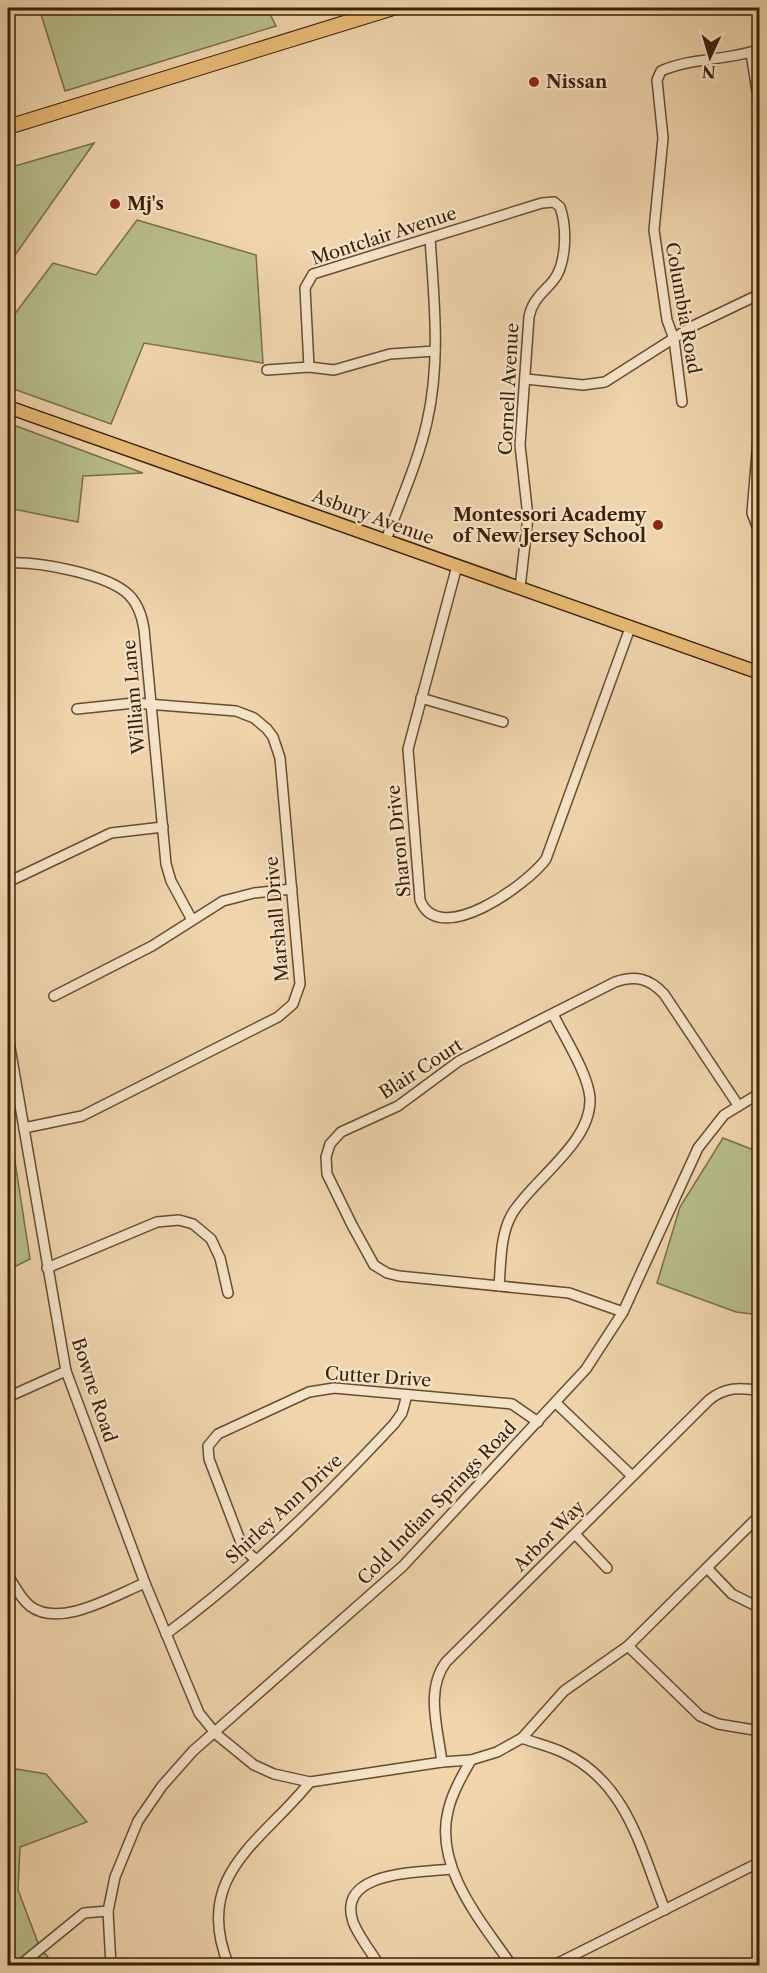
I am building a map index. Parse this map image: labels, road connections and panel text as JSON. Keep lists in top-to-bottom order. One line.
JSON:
{"streets":{"main road":["Asbury Avenue"],"street":["Montclair Avenue","Columbia Road","Cornell Avenue","William Lane","Sharon Drive","Marshall Drive","Blair Court","Cutter Drive","Bowne Road","Cold Indian Springs Road","Shirley Ann Drive","Arbor Way"]},"crossings":[["Montclair Avenue","Cornell Avenue"],["Cornell Avenue","Asbury Avenue"],["Asbury Avenue","Sharon Drive"],["William Lane","Marshall Drive"],["Marshall Drive","Bowne Road"],["Blair Court","Cold Indian Springs Road"],["Cutter Drive","Cold Indian Springs Road"],["Cutter Drive","Shirley Ann Drive"],["Bowne Road","Cold Indian Springs Road"],["Bowne Road","Shirley Ann Drive"]],"places":["Nissan","Mj's","Montessori Academy of New Jersey School"],"north":"bottom"}
